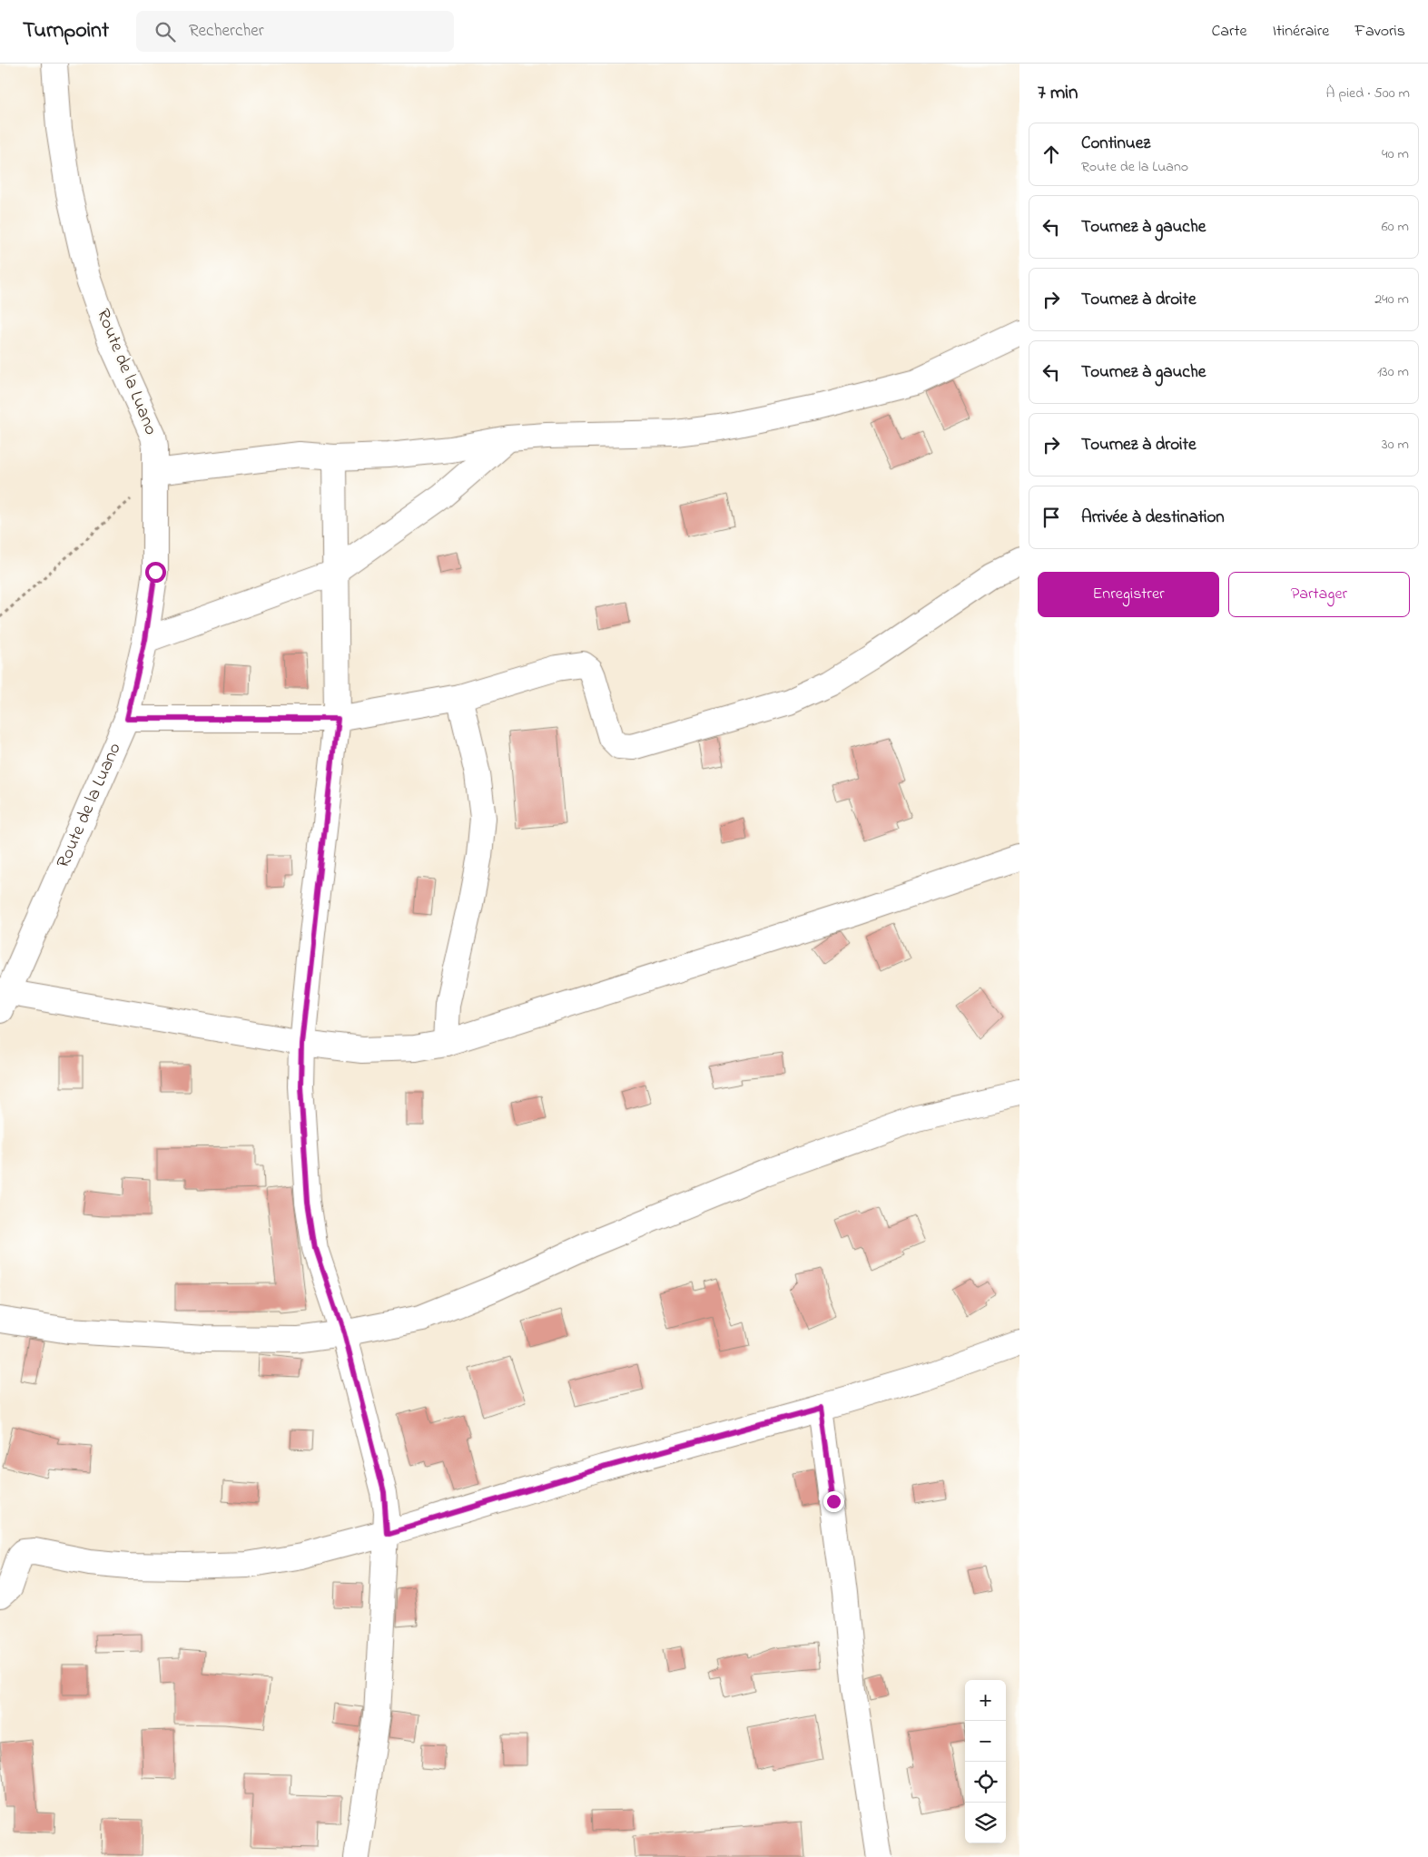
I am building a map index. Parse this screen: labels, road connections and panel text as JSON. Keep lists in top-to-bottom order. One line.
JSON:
{"streets":{"street":["Route de la Luano"]},"page":{"header":"Turnpoint","search":"Rechercher","nav":["Carte","Itinéraire","Favoris"],"heading":["7 min","À pied · 500 m"],"list":[["Continuez","Route de la Luano","40 m"],["Tournez à gauche","60 m"],["Tournez à droite","240 m"],["Tournez à gauche","130 m"],["Tournez à droite","30 m"],"Arrivée à destination"],"buttons":["Enregistrer","Partager"],"map_buttons":["+","−"]}}
